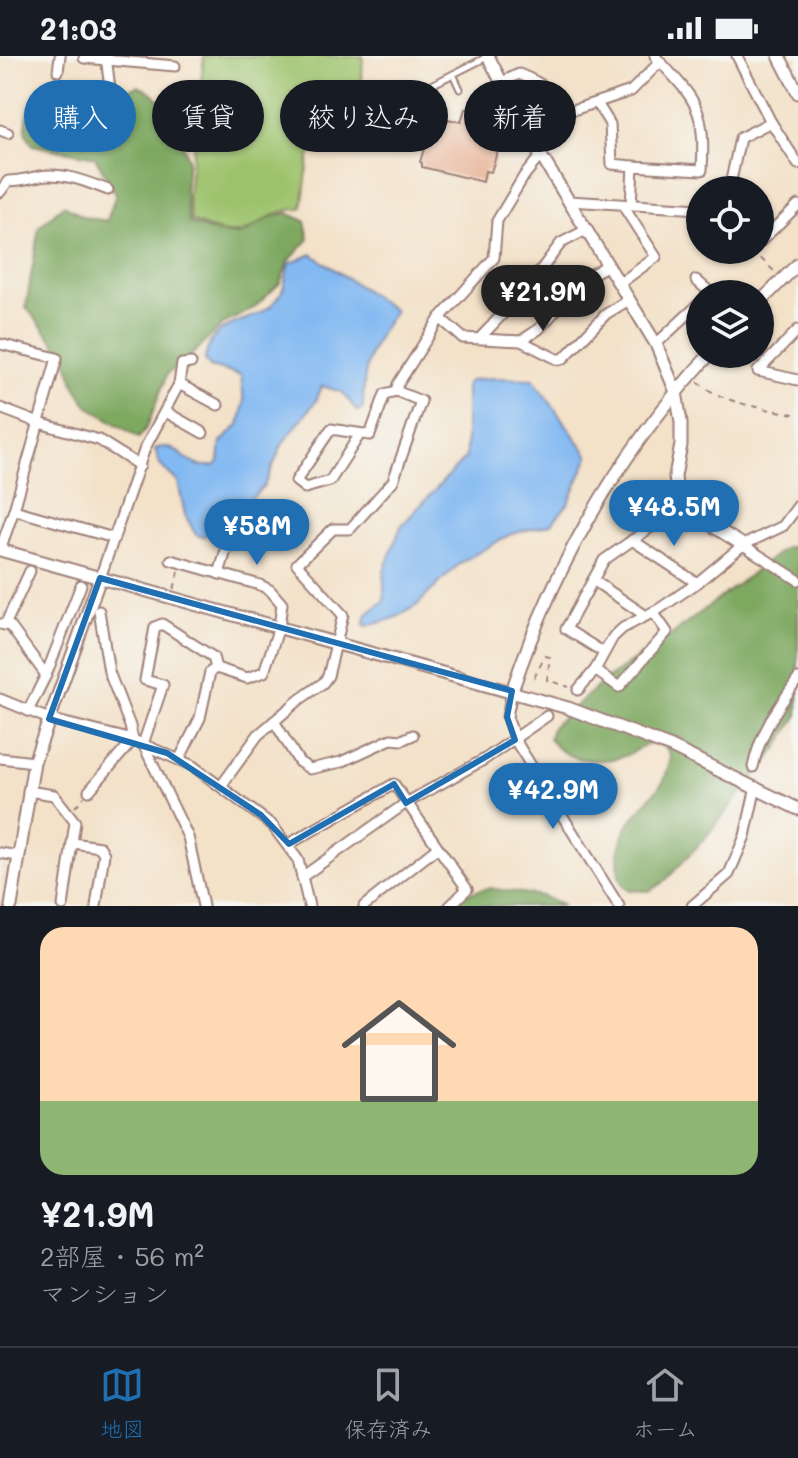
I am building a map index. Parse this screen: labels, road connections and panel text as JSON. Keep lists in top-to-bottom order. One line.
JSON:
{"page":{"status":"21:03","chip":["購入","賃貸","絞り込み","新着"],"price":["¥21.9M","¥48.5M","¥58M","¥42.9M"],"list":[{"name":"¥21.9M","note":"2部屋 · 56 m² · マンション"}],"tabs":["地図","保存済み","ホーム"]}}
